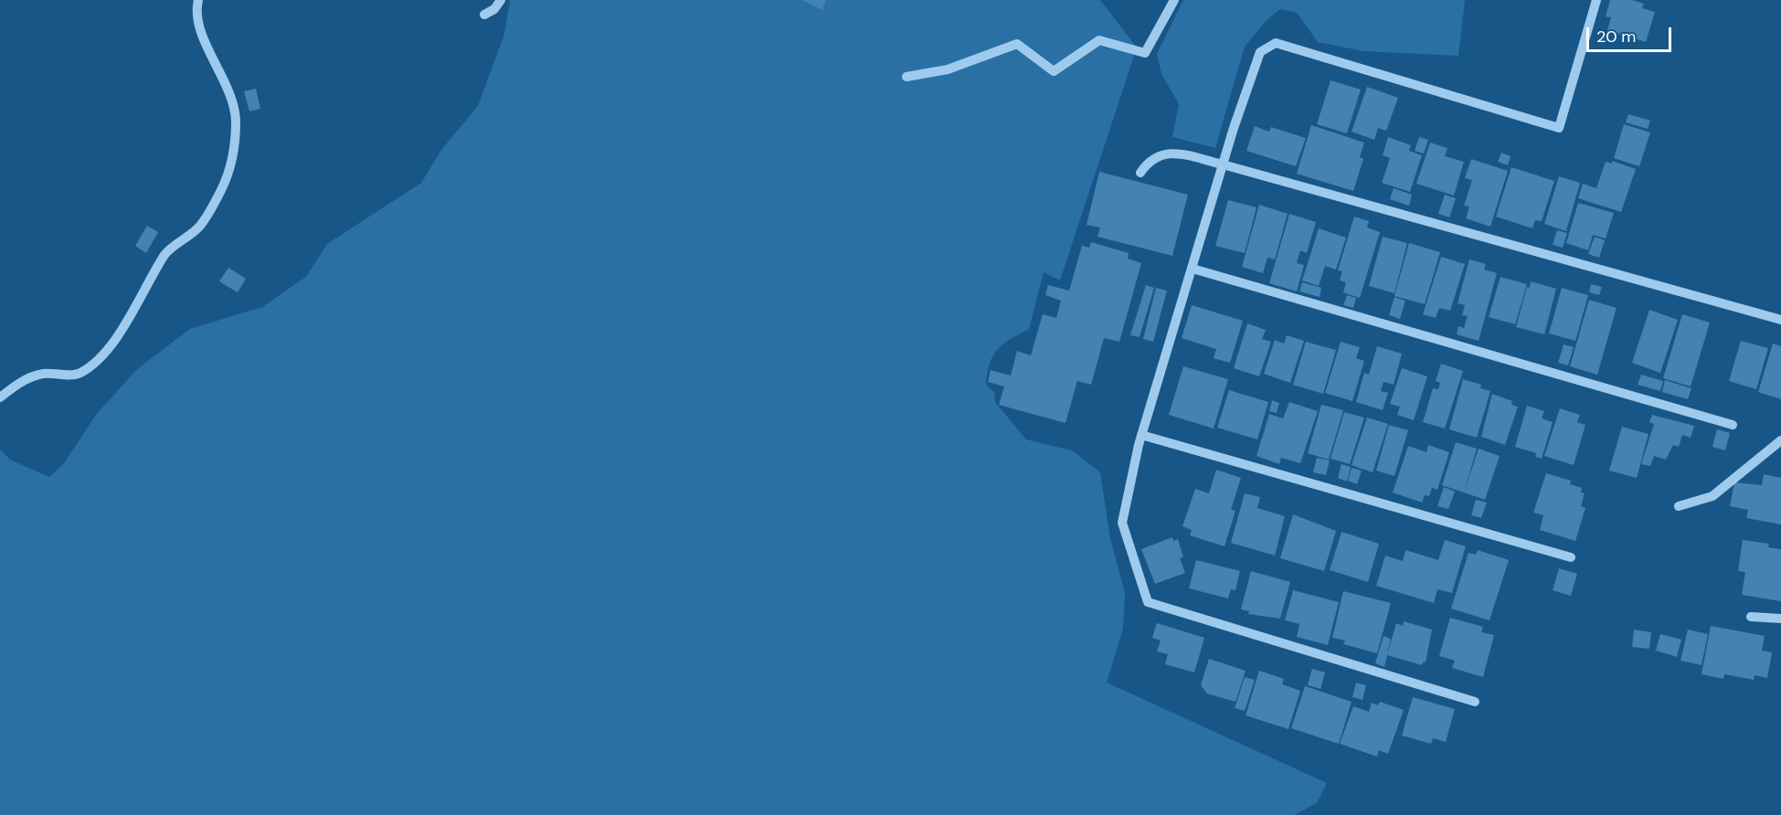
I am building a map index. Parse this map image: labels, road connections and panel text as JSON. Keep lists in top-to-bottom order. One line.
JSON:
{"scale_bar":"20 m"}
